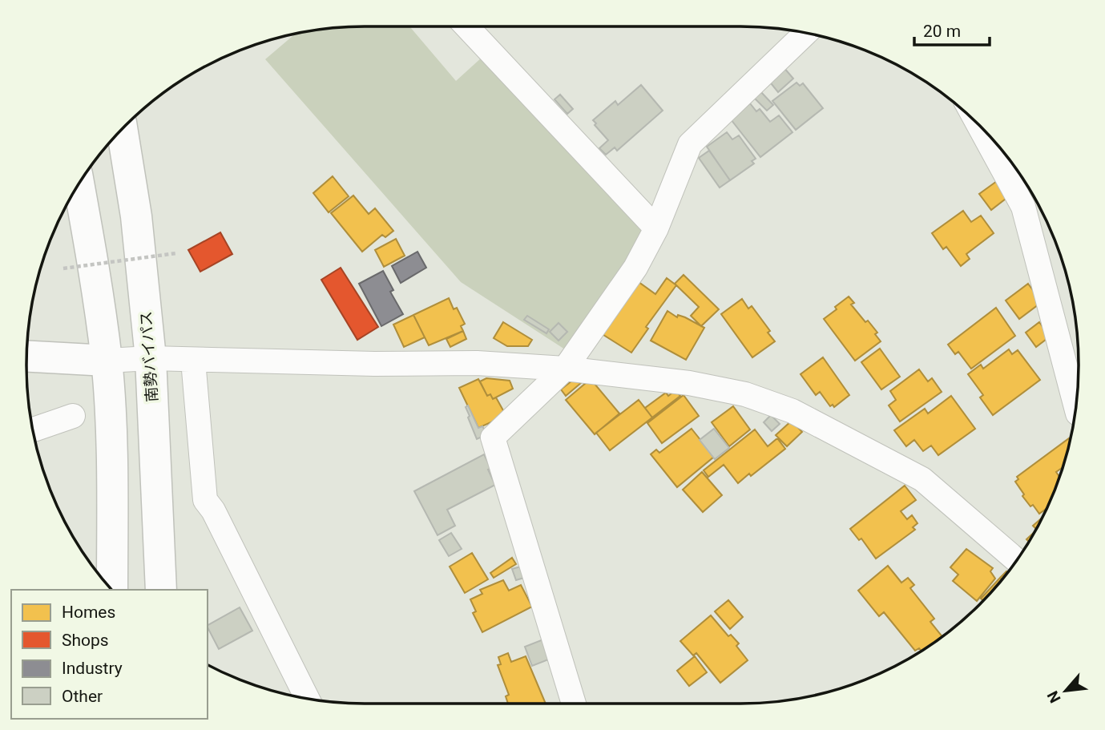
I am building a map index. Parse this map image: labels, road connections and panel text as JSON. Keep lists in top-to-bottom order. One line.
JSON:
{"streets":{"main road":["南勢バイパス"]},"legend":["Homes","Shops","Industry","Other"],"scale_bar":"20 m","north":"bottom left"}
